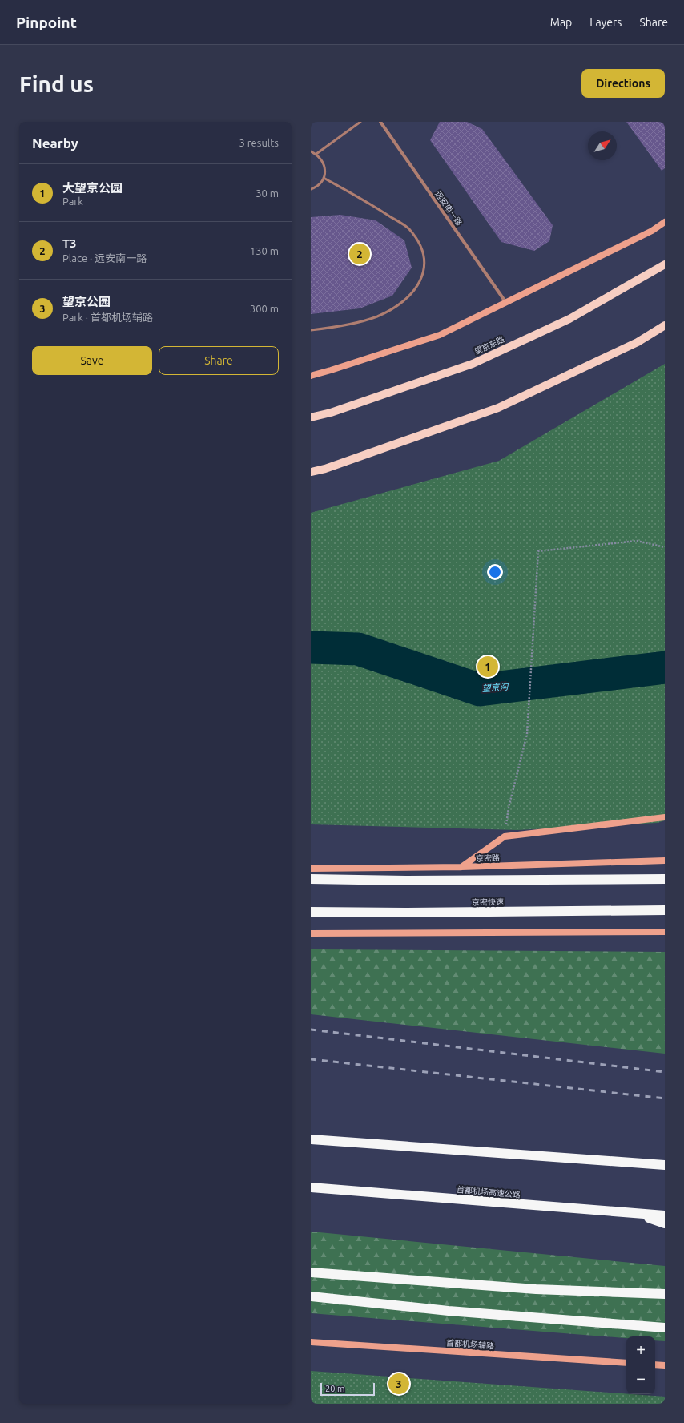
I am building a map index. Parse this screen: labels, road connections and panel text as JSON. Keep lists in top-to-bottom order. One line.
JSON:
{"streets":{"highway":["京密快速","首都机场高速公路"],"main road":["望京东路"],"street":["远安南一路","京密路","首都机场辅路"]},"water":["望京沟"],"scale_bar":"20 m","north":"top right","page":{"header":"Pinpoint","nav":["Map","Layers","Share"],"buttons":["Directions",["Save","Share"]],"title":"Find us","heading":["Nearby","3 results"],"list":[{"mark":"1","name":"大望京公园","note":"Park","value":"30 m"},{"mark":"2","name":"T3","note":"Place · 远安南一路","value":"130 m"},{"mark":"3","name":"望京公园","note":"Park · 首都机场辅路","value":"300 m"}],"pins":["2","1","3"],"map_buttons":["+","−"],"scale":"20 m"}}
